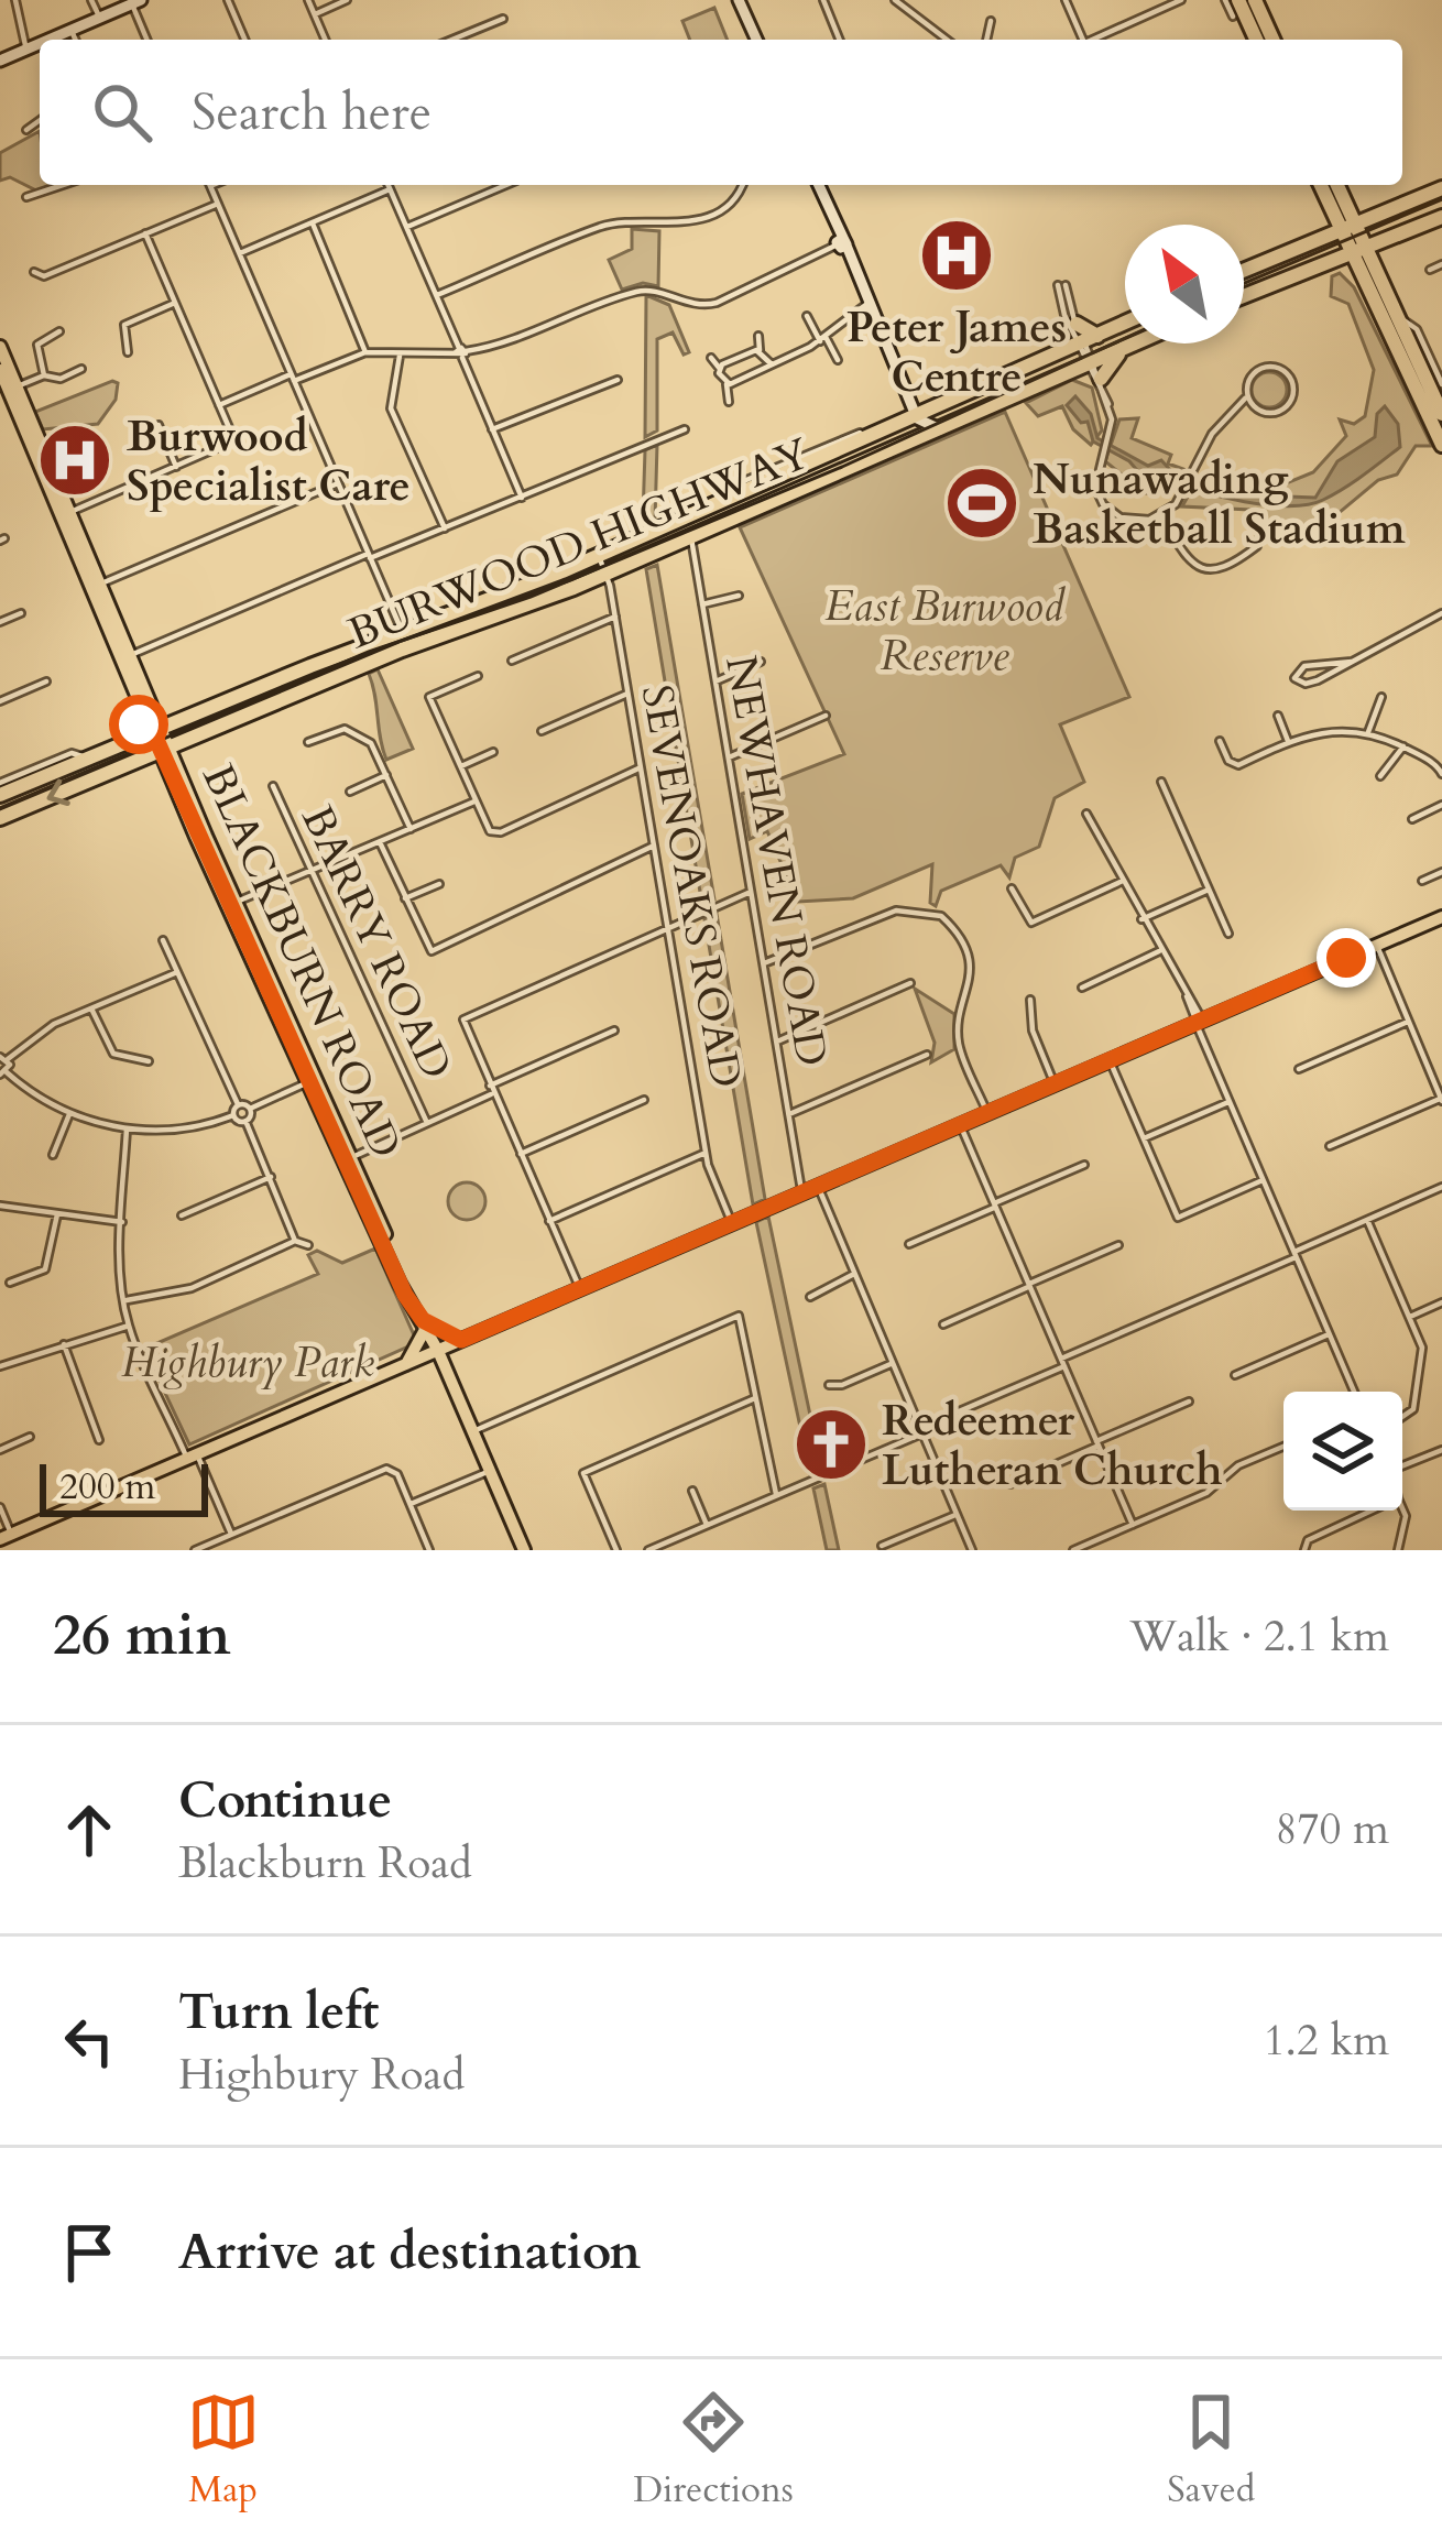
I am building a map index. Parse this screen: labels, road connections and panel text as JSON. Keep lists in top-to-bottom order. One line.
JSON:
{"streets":{"highway":["BURWOOD HIGHWAY"],"main road":["BLACKBURN ROAD"],"street":["NEWHAVEN ROAD","SEVENOAKS ROAD","BARRY ROAD"]},"crossings":[["BURWOOD HIGHWAY","NEWHAVEN ROAD"],["BURWOOD HIGHWAY","SEVENOAKS ROAD"],["BURWOOD HIGHWAY","BLACKBURN ROAD"]],"parks":["East Burwood Reserve","Highbury Park"],"places":{"hospital":["Peter James Centre","Burwood Specialist Care"],"sports":["Nunawading Basketball Stadium"],"church":["Redeemer Lutheran Church"]},"scale_bar":"200 m","north":"top left","page":{"search":"Search here","scale":"200 m","heading":["26 min","Walk · 2.1 km"],"list":[["Continue","Blackburn Road","870 m"],["Turn left","Highbury Road","1.2 km"],"Arrive at destination"],"nav":["Map","Directions","Saved"]}}
